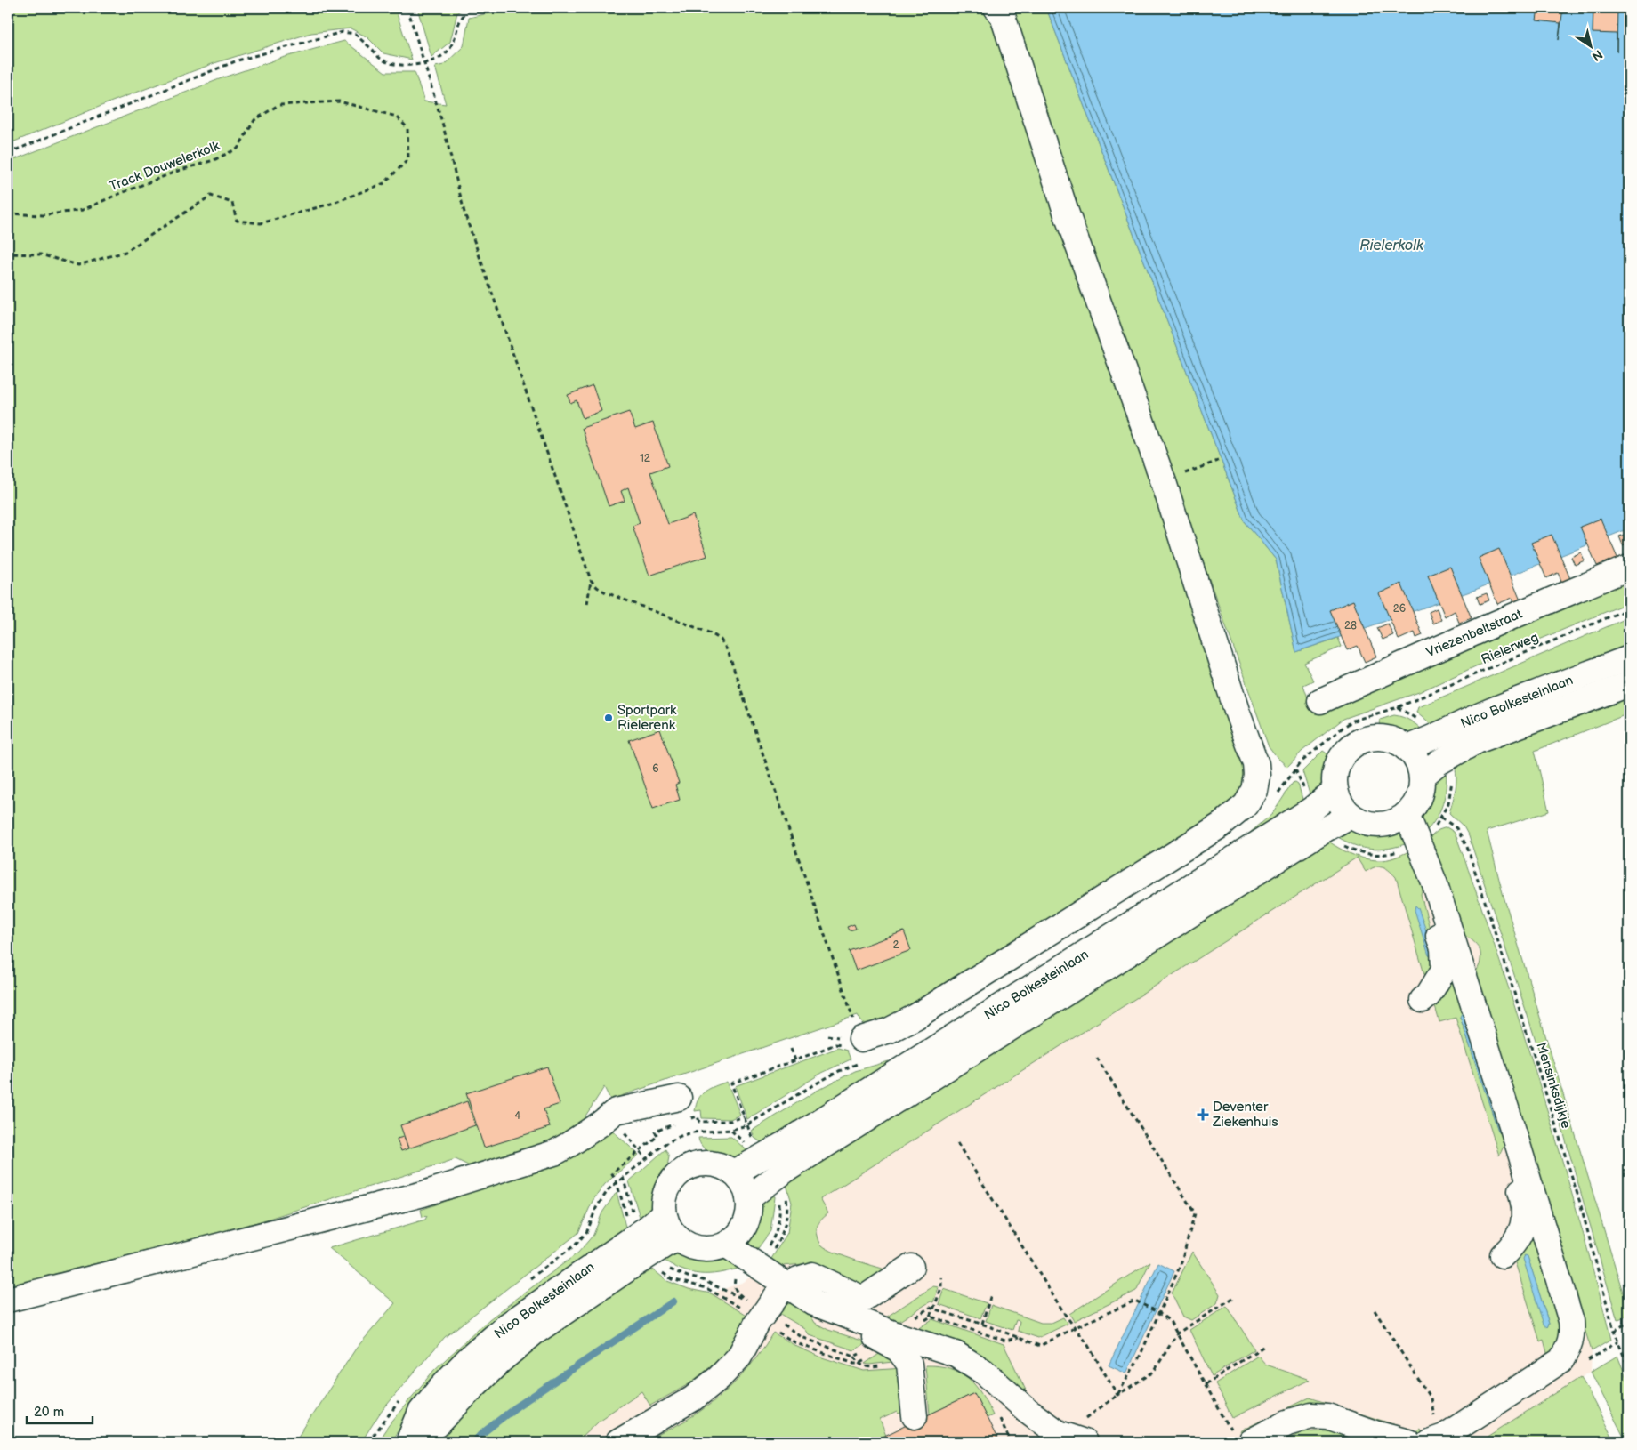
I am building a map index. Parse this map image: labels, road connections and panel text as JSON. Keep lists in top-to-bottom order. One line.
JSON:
{"streets":{"street":["Vriezenbeltstraat","Nico Bolkesteinlaan"],"path":["Track Douwelerkolk","Rielerweg","Mensinksdijkje"]},"water":["Rielerkolk"],"places":{"other":["Sportpark Rielerenk"],"health":["Deventer Ziekenhuis"]},"house_numbers":["12","26","28","6","2","4"],"scale_bar":"20 m","north":"bottom right"}
